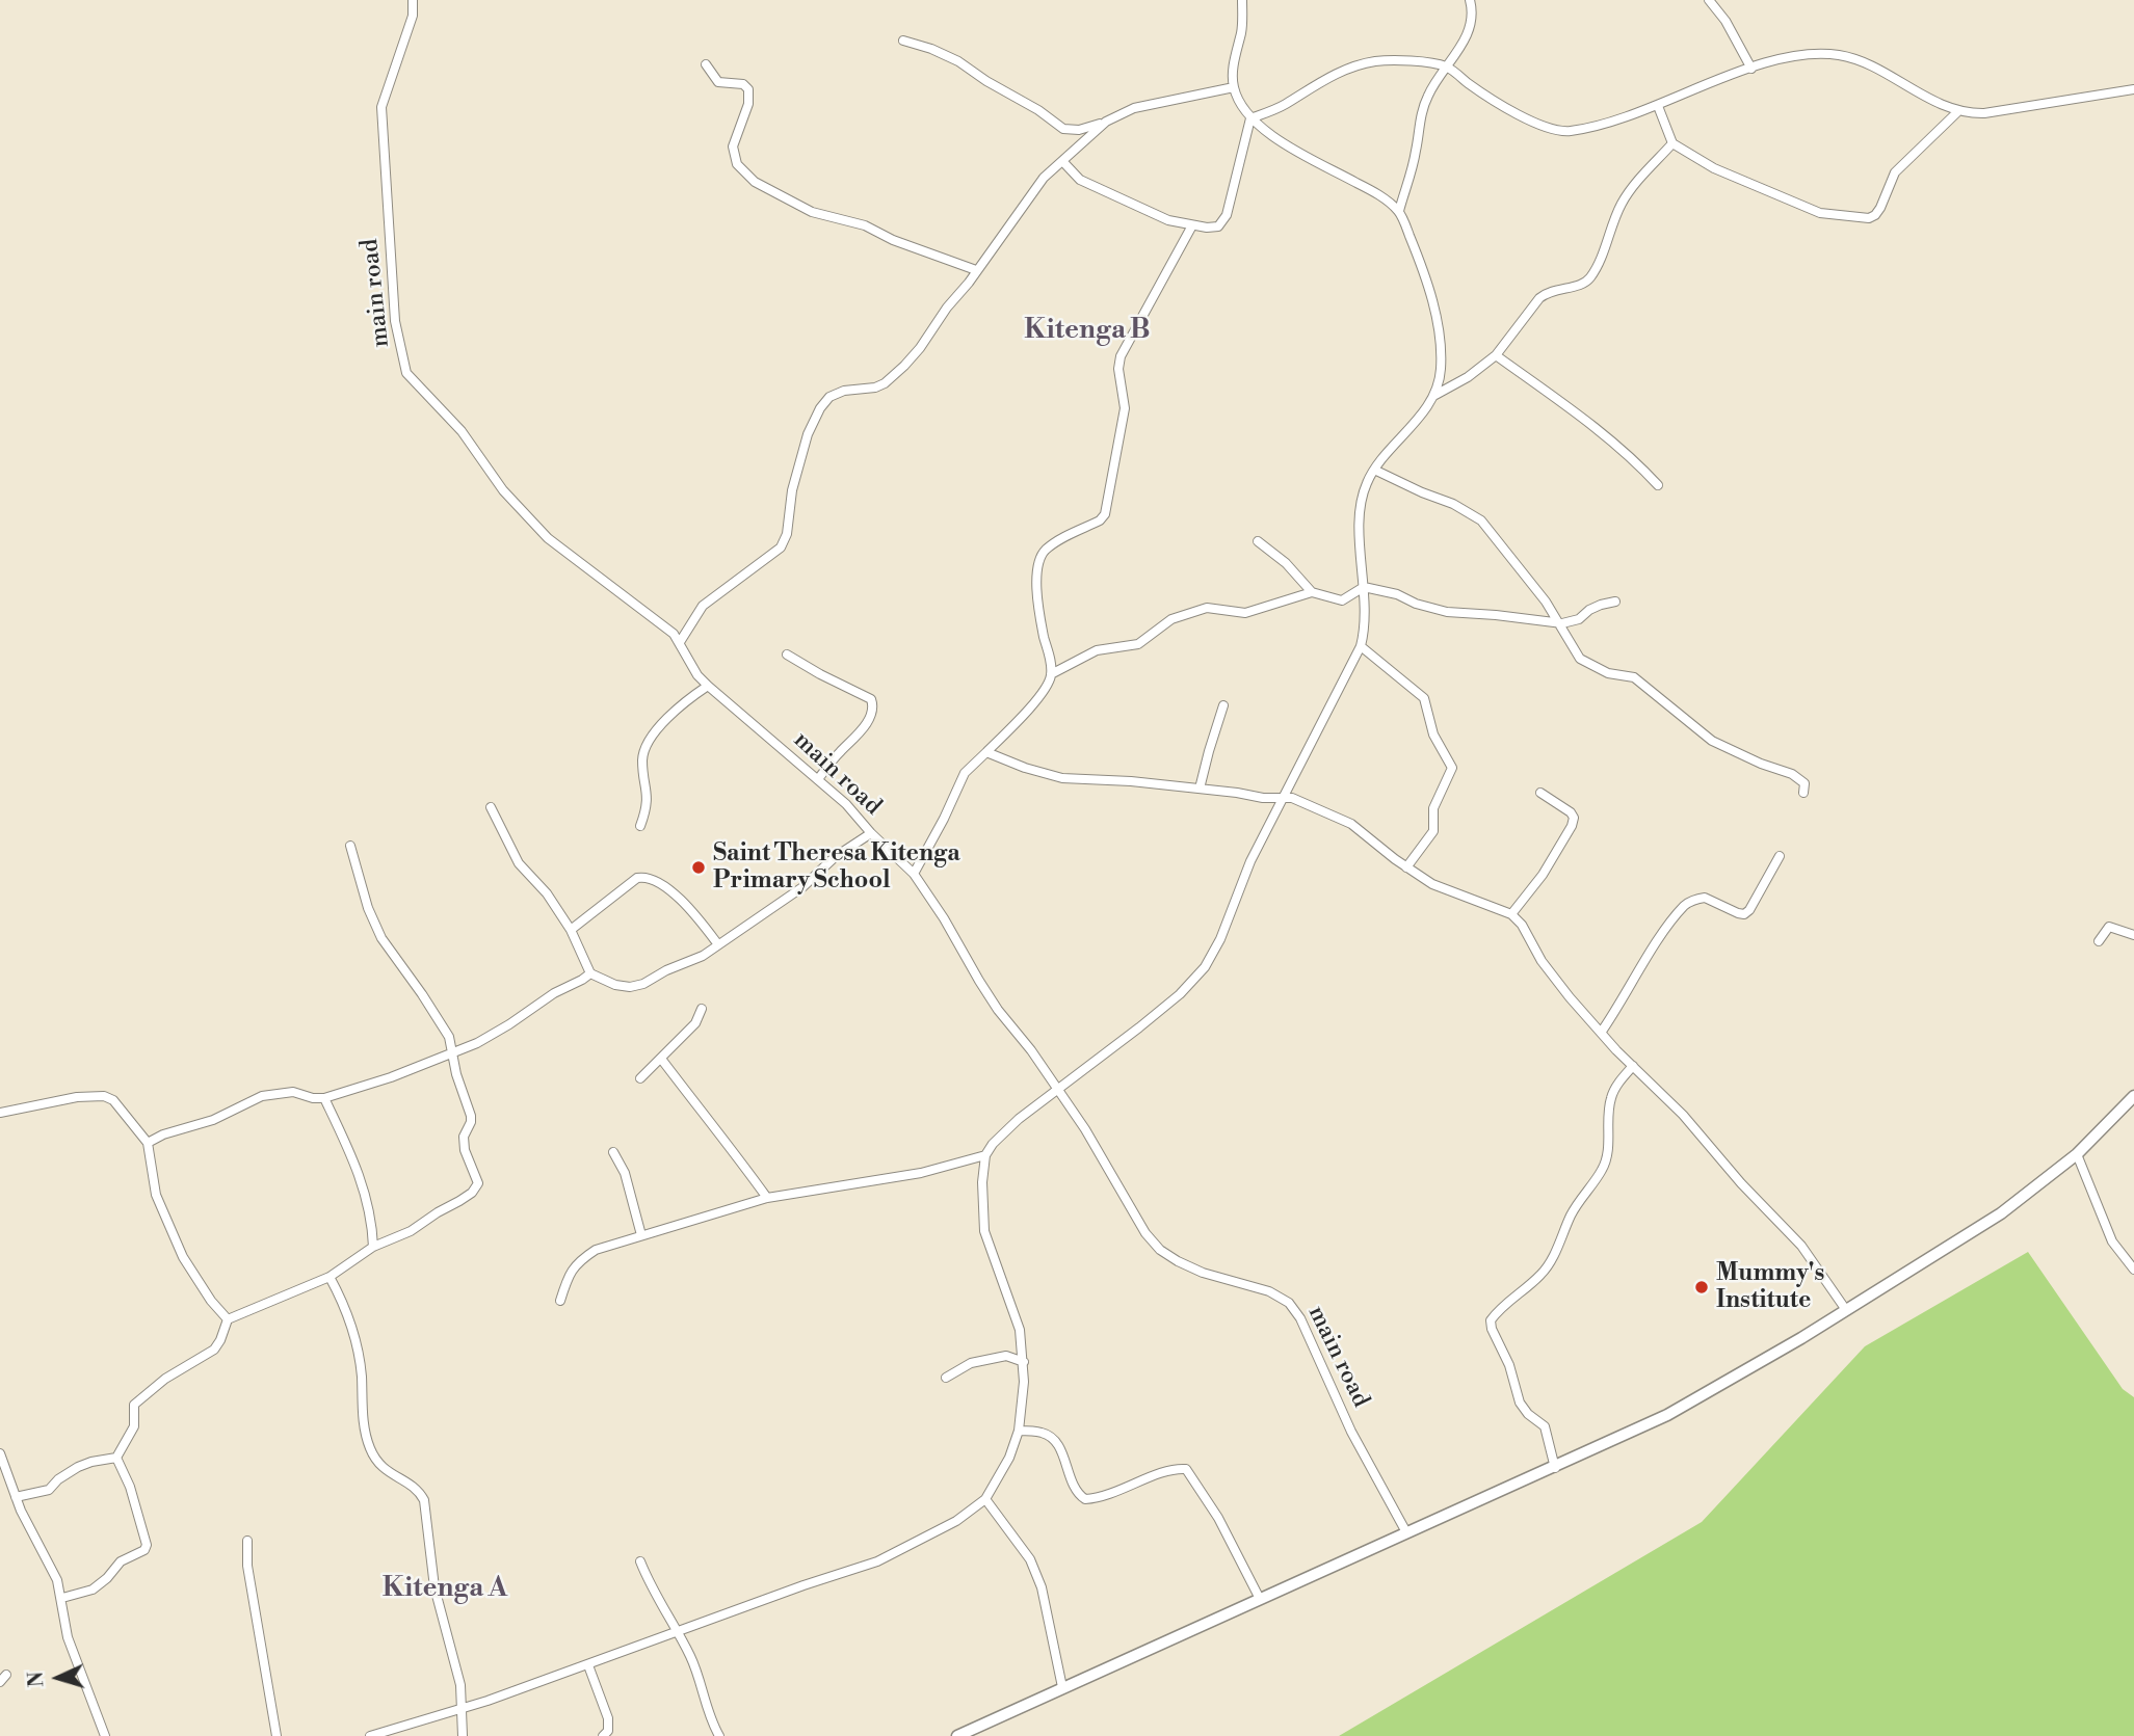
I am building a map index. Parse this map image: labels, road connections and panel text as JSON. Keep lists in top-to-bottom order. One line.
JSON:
{"streets":{"street":["main road"]},"districts":["Kitenga B","Kitenga A"],"places":["Saint Theresa Kitenga Primary School","Mummy's Institute"],"north":"left"}
